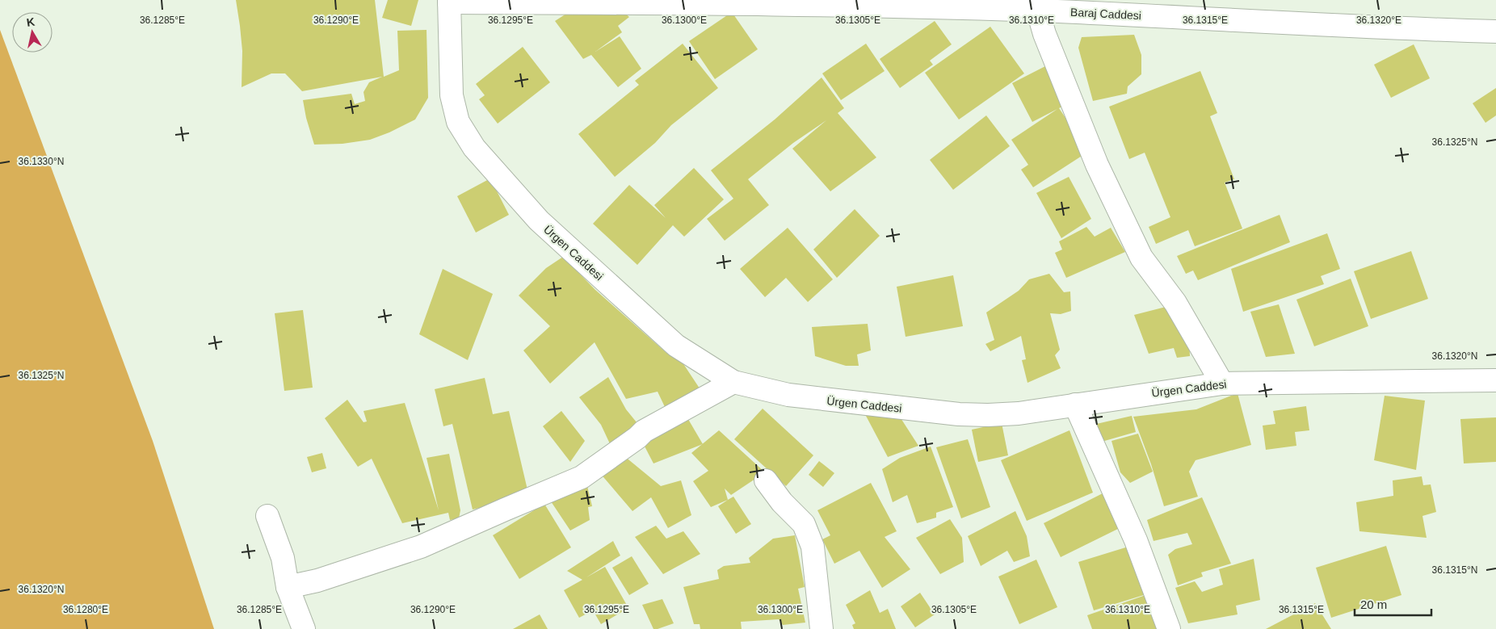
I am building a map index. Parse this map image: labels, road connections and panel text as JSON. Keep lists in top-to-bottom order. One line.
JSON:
{"streets":{"street":["Baraj Caddesi","Ürgen Caddesi"]},"crossings":[["Baraj Caddesi","Ürgen Caddesi"]],"scale_bar":"20 m","north":"top","coordinates":["36.1285°E","36.1290°E","36.1295°E","36.1300°E","36.1305°E","36.1310°E","36.1315°E","36.1320°E","36.1325°N","36.1330°N","36.1320°N","36.1315°N","36.1280°E"]}
